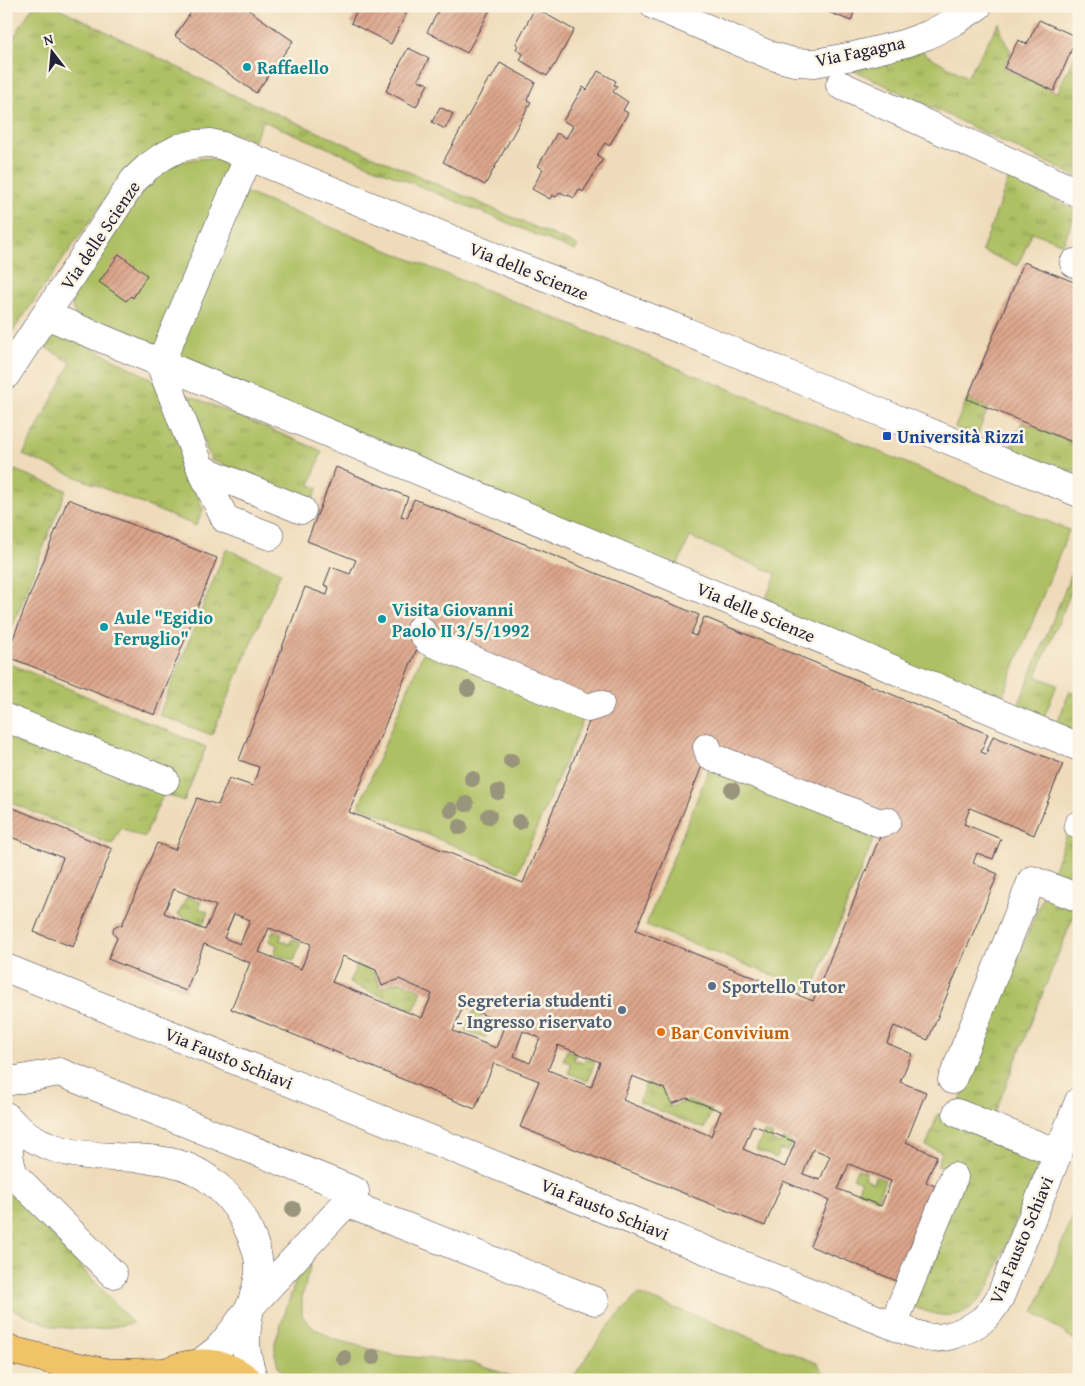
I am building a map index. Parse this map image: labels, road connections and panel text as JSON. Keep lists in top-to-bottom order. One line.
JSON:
{"streets":{"street":["Via Fagagna","Via delle Scienze","Via Fausto Schiavi"]},"places":{"other":["Raffaello","Visita Giovanni Paolo II 3/5/1992","Aule \"Egidio Feruglio\"","Sportello Tutor","Segreteria studenti - Ingresso riservato","Bar Convivium"],"transit":["Università Rizzi"]},"north":"top"}
